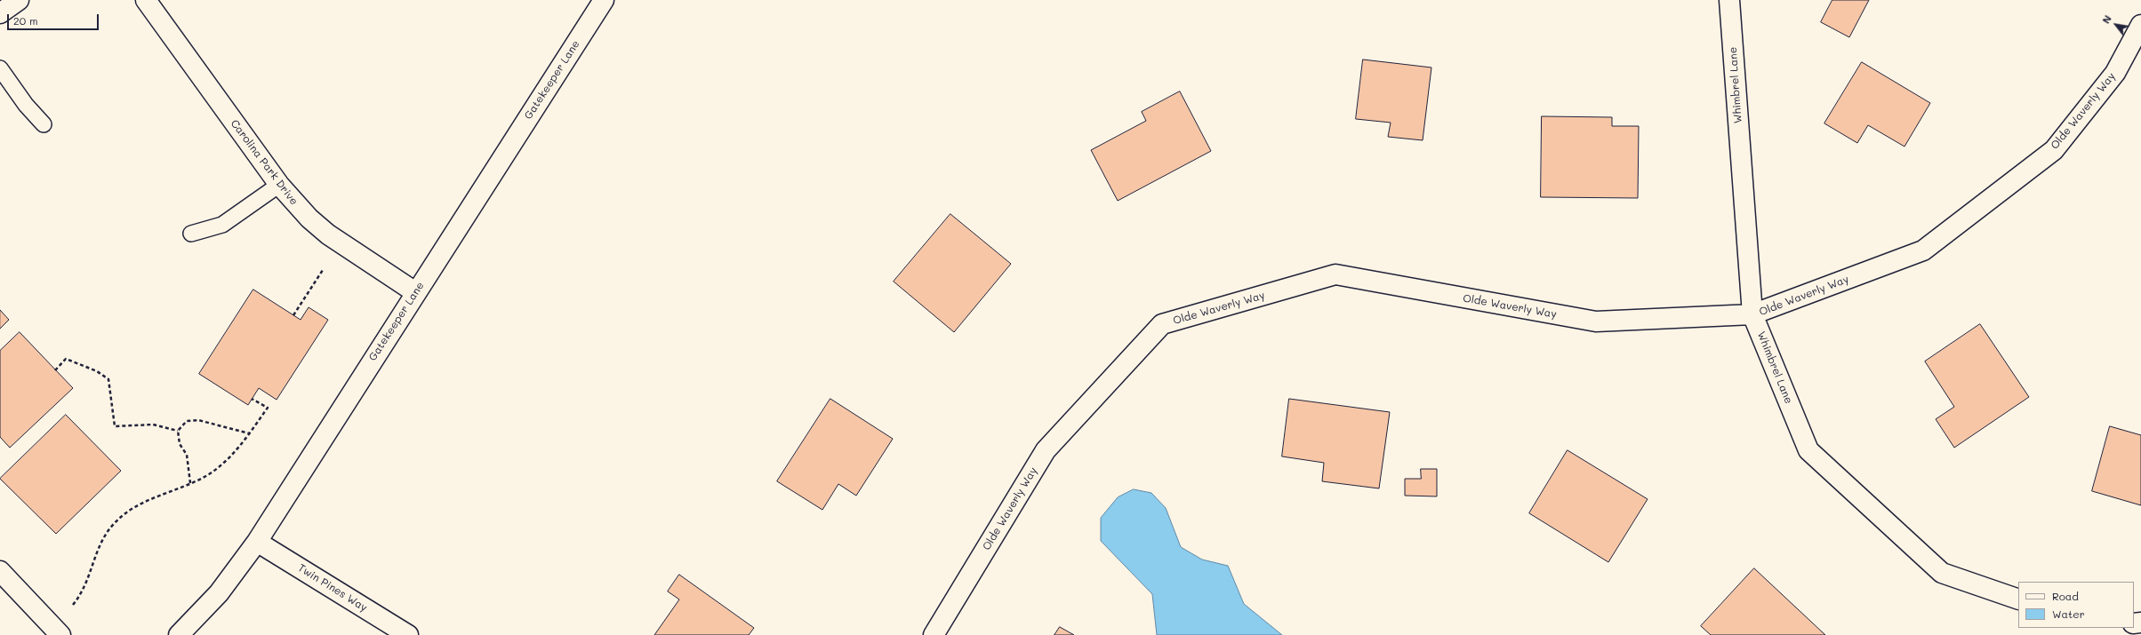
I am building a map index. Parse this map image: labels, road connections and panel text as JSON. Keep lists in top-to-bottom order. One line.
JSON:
{"streets":{"street":["Gatekeeper Lane","Whimbrel Lane","Olde Waverly Way","Carolina Park Drive","Twin Pines Way"]},"crossings":[["Gatekeeper Lane","Carolina Park Drive"],["Gatekeeper Lane","Twin Pines Way"],["Whimbrel Lane","Olde Waverly Way"]],"legend":["Road","Water"],"scale_bar":"20 m","north":"top left"}
